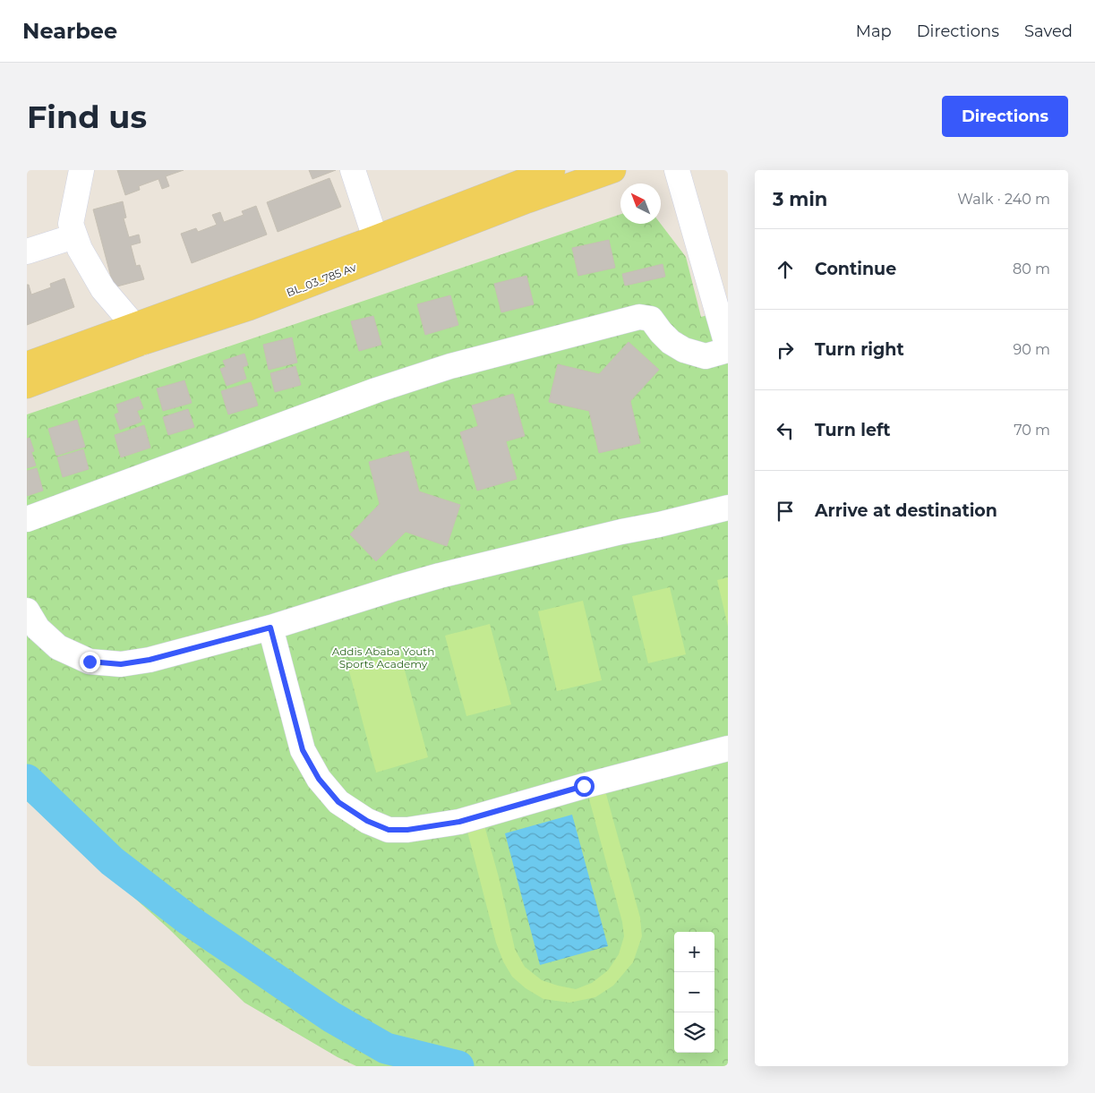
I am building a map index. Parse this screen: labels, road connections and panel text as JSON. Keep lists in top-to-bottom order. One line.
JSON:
{"streets":{"main road":["BL_03_785 Av"]},"parks":["Addis Ababa Youth Sports Academy"],"north":"top left","page":{"header":"Nearbee","nav":["Map","Directions","Saved"],"buttons":"Directions","title":"Find us","heading":["3 min","Walk · 240 m"],"list":[["Continue","80 m"],["Turn right","90 m"],["Turn left","70 m"],"Arrive at destination"],"map_buttons":["+","−"]}}
